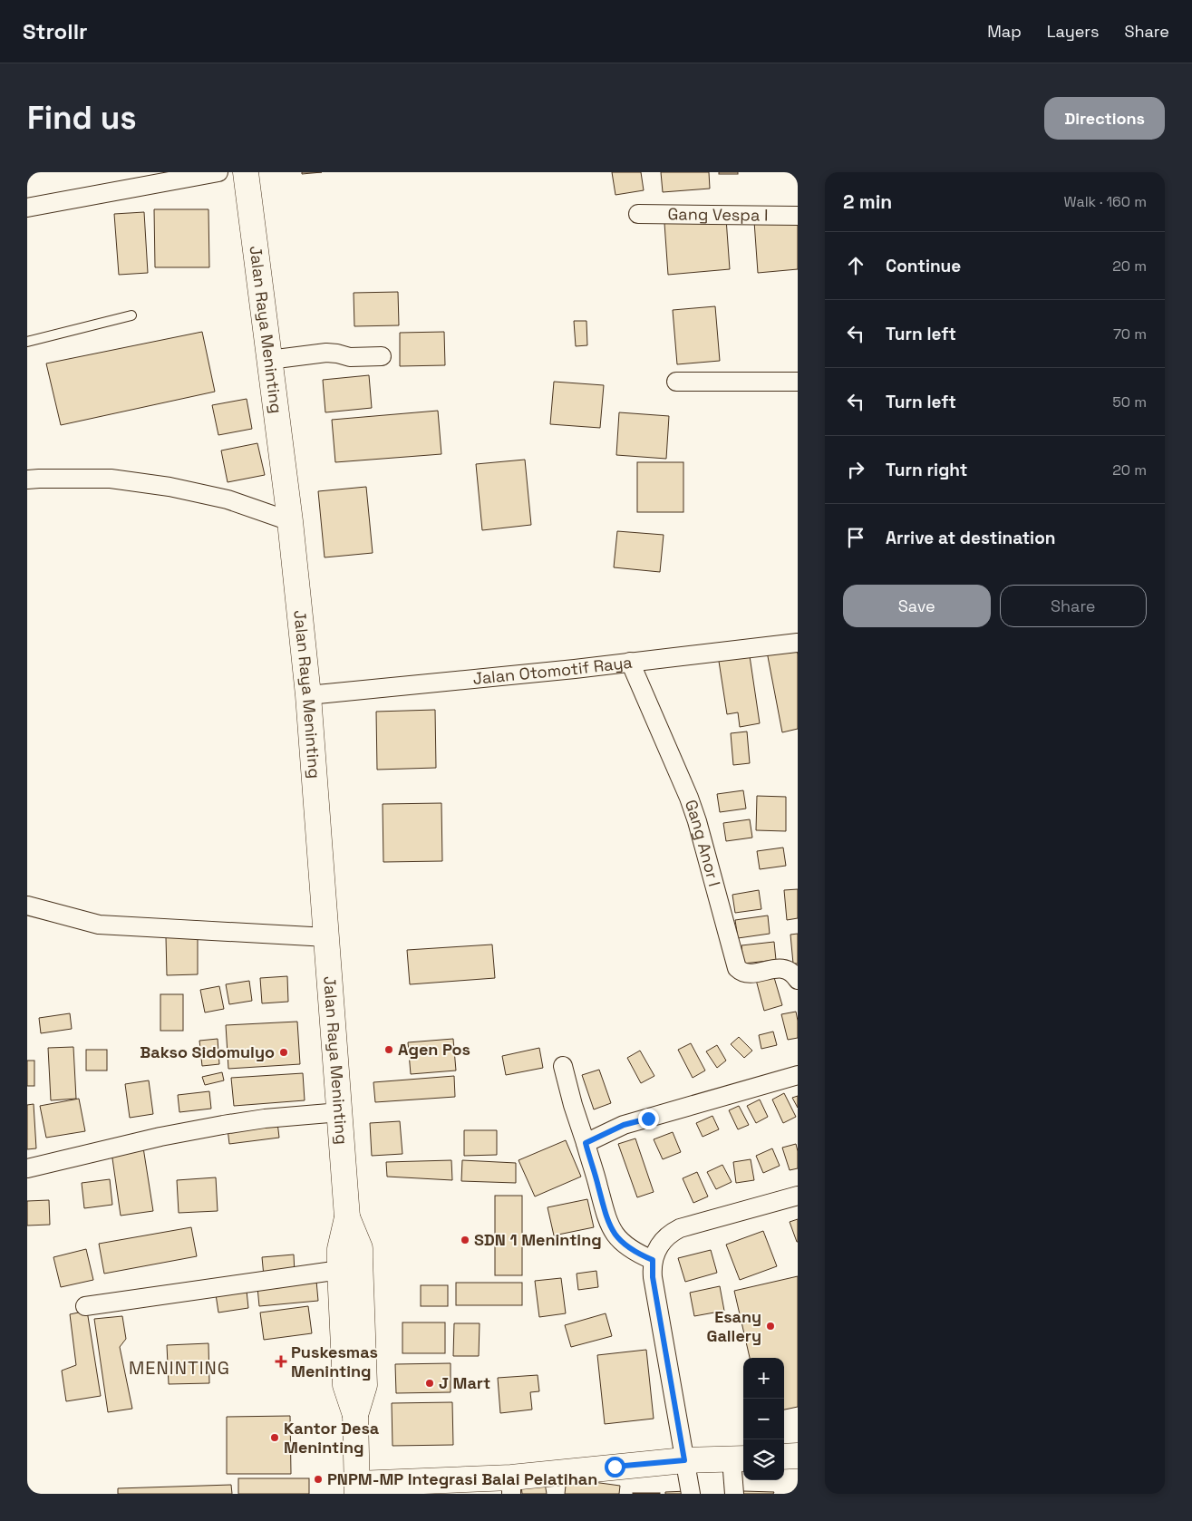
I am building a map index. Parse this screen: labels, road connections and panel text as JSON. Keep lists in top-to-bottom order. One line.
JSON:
{"streets":{"main road":["Jalan Raya Meninting"],"street":["Gang Vespa I","Jalan Otomotif Raya","Gang Anor I"]},"crossings":[["Jalan Raya Meninting","Jalan Otomotif Raya"],["Jalan Otomotif Raya","Gang Anor I"]],"districts":["MENINTING"],"places":{"other":["Agen Pos","Bakso Sidomulyo","SDN 1 Meninting","Esany Gallery","J Mart","Kantor Desa Meninting","PNPM-MP Integrasi Balai Pelatihan"],"health":["Puskesmas Meninting"]},"page":{"header":"Strollr","nav":["Map","Layers","Share"],"buttons":["Directions",["Save","Share"]],"title":"Find us","heading":["2 min","Walk · 160 m"],"list":[["Continue","20 m"],["Turn left","70 m"],["Turn left","50 m"],["Turn right","20 m"],"Arrive at destination"],"map_buttons":["+","−"]}}
